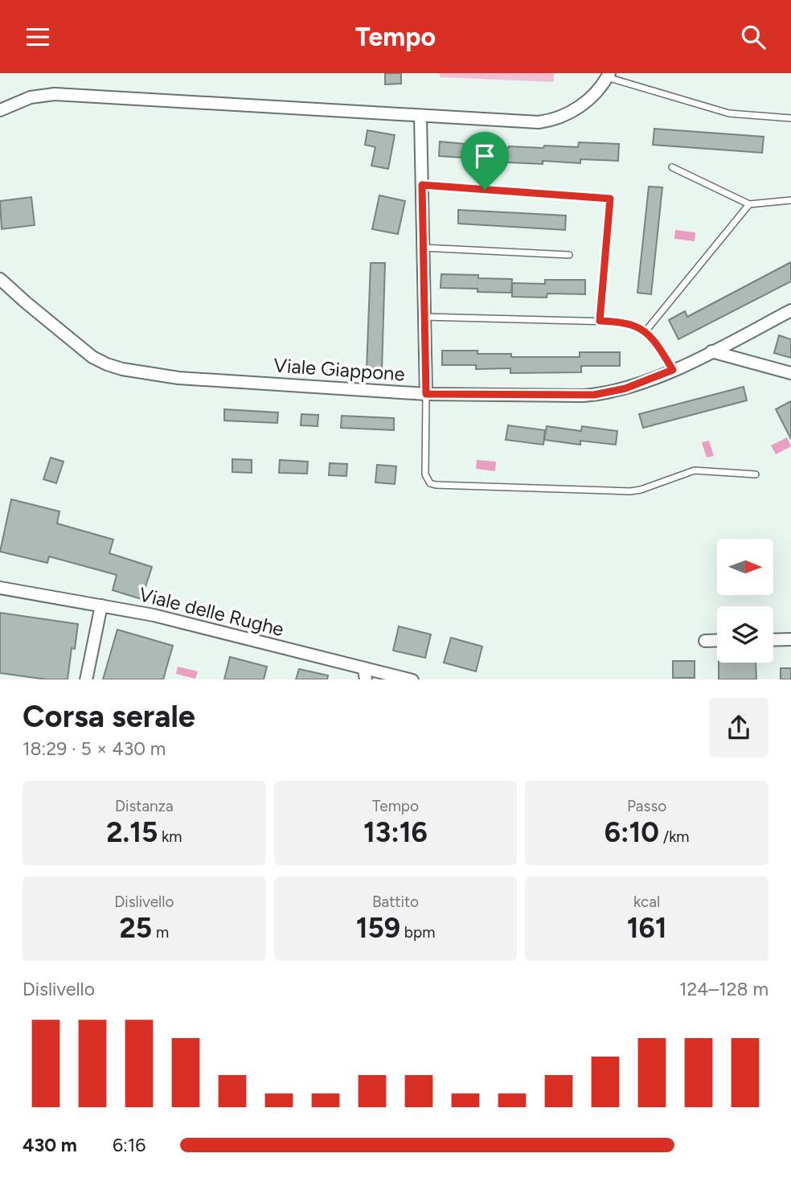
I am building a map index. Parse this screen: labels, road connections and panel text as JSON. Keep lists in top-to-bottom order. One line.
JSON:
{"streets":{"street":["Viale Giappone","Viale delle Rughe"]},"north":"right","page":{"header":"Tempo","heading":["Corsa serale","18:29 · 5 × 430 m"],"stats":[["Distanza","2.15 km"],["Tempo","13:16"],["Passo","6:10 /km"],["Dislivello","25 m"],["Battito","159 bpm"],["kcal","161"]],"chart":["Dislivello","124–128 m"],"list":[{"name":"430 m","note":"6:16"}]}}
